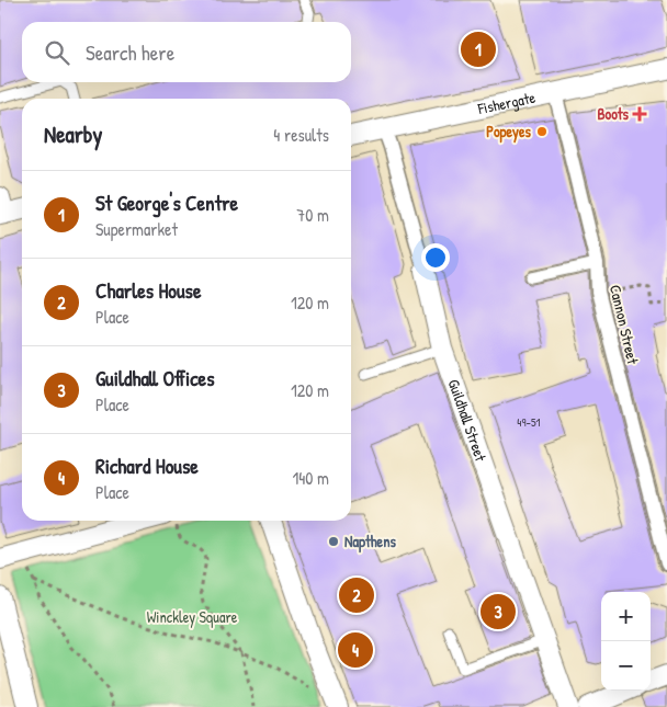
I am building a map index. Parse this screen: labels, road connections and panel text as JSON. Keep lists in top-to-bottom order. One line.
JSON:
{"streets":{"street":["Fishergate","Cannon Street","Guildhall Street"]},"crossings":[["Fishergate","Cannon Street"],["Fishergate","Guildhall Street"]],"parks":["Winckley Square"],"places":{"health":["Boots"],"other":["Popeyes","Napthens"]},"house_numbers":["49-51"],"page":{"search":"Search here","pins":["1","2","3","4"],"heading":["Nearby","4 results"],"list":[{"mark":"1","name":"St George's Centre","note":"Supermarket","value":"70 m"},{"mark":"2","name":"Charles House","note":"Place","value":"120 m"},{"mark":"3","name":"Guildhall Offices","note":"Place","value":"120 m"},{"mark":"4","name":"Richard House","note":"Place","value":"140 m"}],"map_buttons":["+","−"]}}
